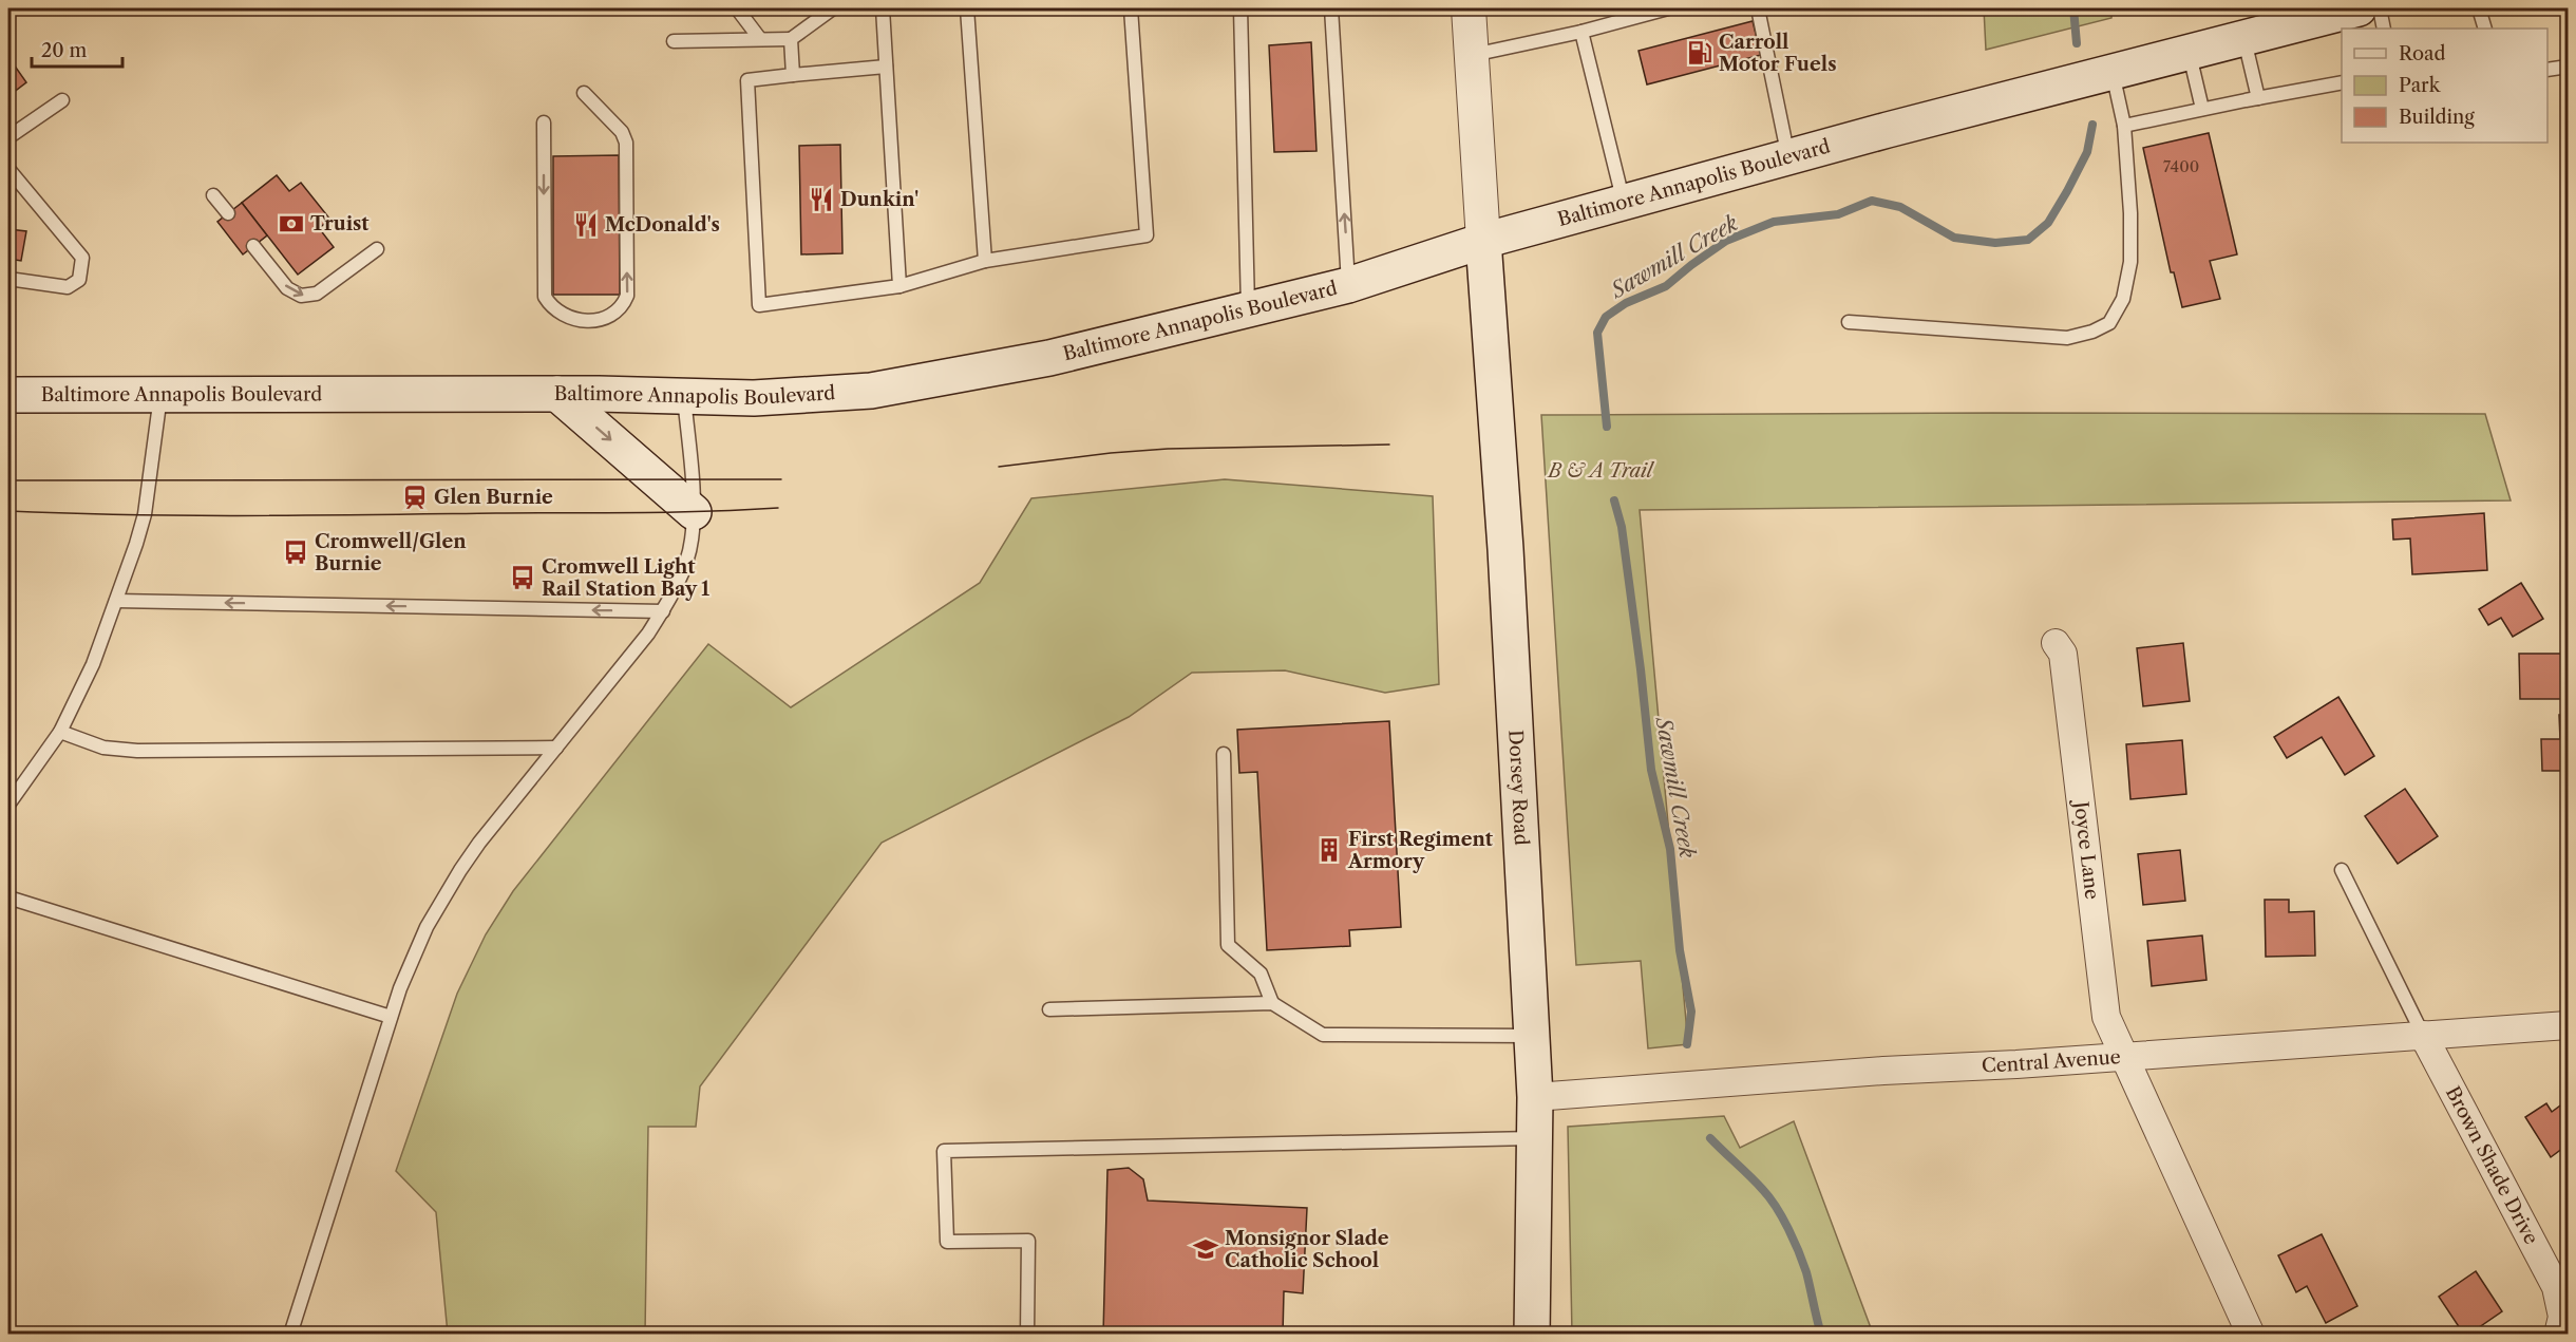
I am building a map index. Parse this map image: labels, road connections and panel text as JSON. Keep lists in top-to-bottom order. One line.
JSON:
{"streets":{"main road":["Baltimore Annapolis Boulevard","Dorsey Road"],"street":["Joyce Lane","Central Avenue","Brown Shade Drive"]},"crossings":[["Baltimore Annapolis Boulevard","Dorsey Road"],["Dorsey Road","Central Avenue"],["Joyce Lane","Central Avenue"],["Central Avenue","Brown Shade Drive"]],"water":["Sawmill Creek"],"parks":["B & A Trail"],"places":{"fuel station":["Carroll Motor Fuels"],"restaurant":["Dunkin'","McDonald's"],"bank":["Truist"],"station":["Glen Burnie"],"bus stop":["Cromwell/Glen Burnie","Cromwell Light Rail Station Bay 1"],"building":["First Regiment Armory"],"school or university":["Monsignor Slade Catholic School"]},"house_numbers":["7400"],"legend":["Road","Park","Building"],"scale_bar":"20 m"}
